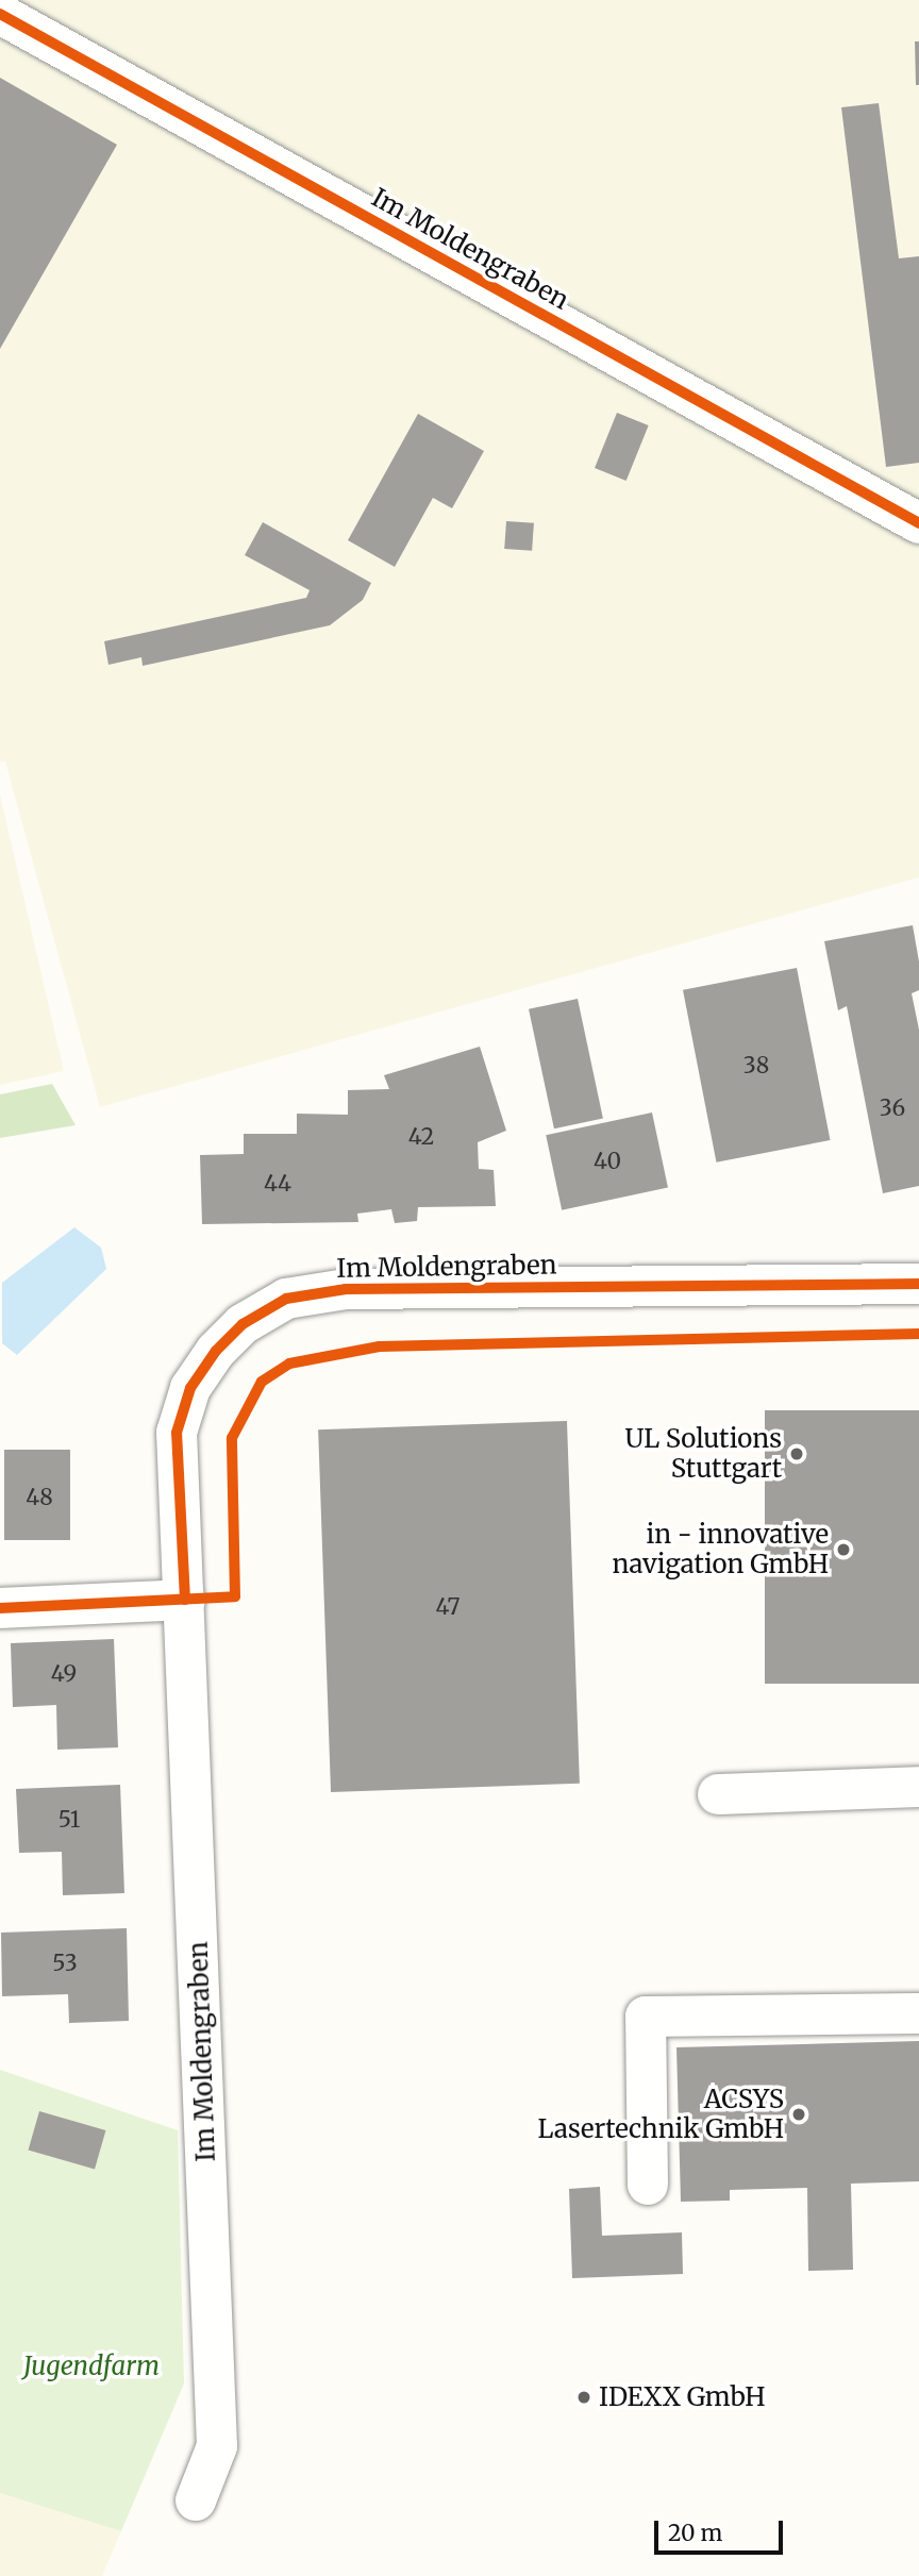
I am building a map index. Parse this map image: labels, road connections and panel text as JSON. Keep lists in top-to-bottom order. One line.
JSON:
{"streets":{"street":["Im Moldengraben"]},"parks":["Jugendfarm"],"places":["UL Solutions Stuttgart","in - innovative navigation GmbH","ACSYS Lasertechnik GmbH","IDEXX GmbH"],"house_numbers":["38","36","42","40","44","48","47","49","51","53"],"scale_bar":"20 m"}
